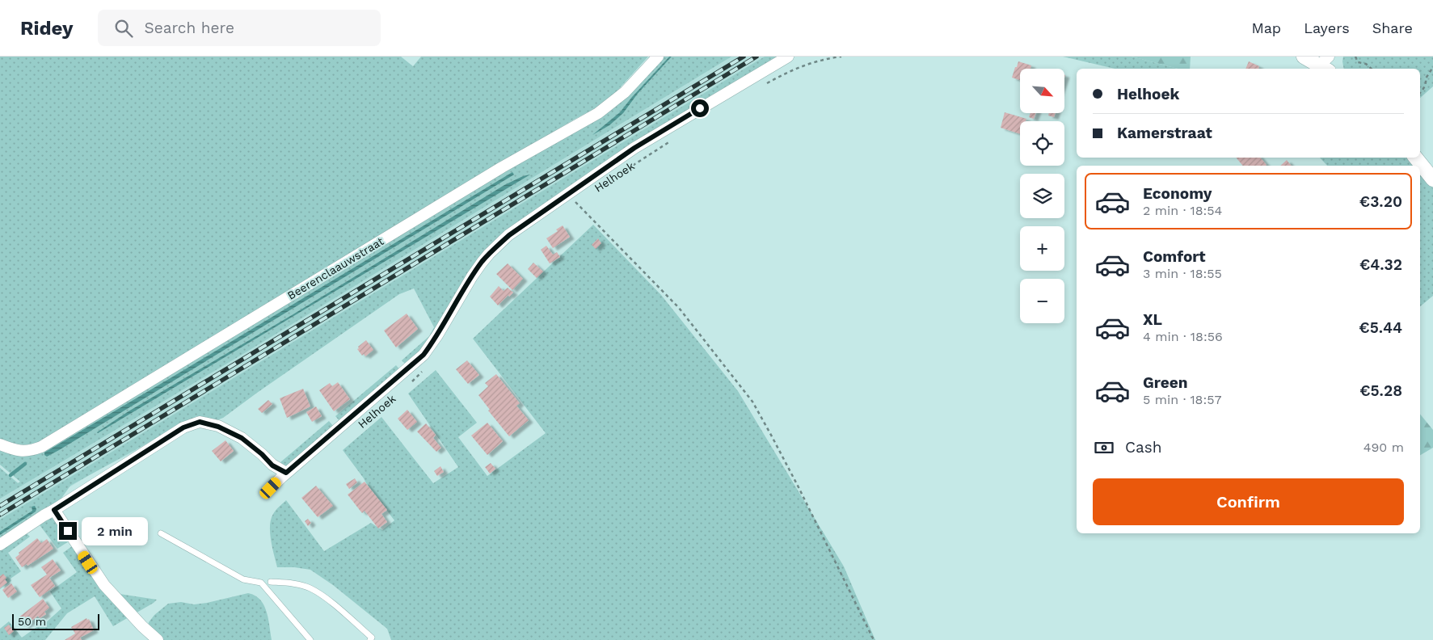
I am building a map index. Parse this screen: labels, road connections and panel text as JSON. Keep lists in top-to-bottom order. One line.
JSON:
{"streets":{"street":["Helhoek","Beerenclaauwstraat"]},"scale_bar":"50 m","north":"bottom right","page":{"header":"Ridey","search":"Search here","nav":["Map","Layers","Share"],"map_buttons":["+","−"],"banner":["Helhoek","Kamerstraat"],"list":[{"name":"Economy","note":"2 min · 18:54","value":"€3.20"},{"name":"Comfort","note":"3 min · 18:55","value":"€4.32"},{"name":"XL","note":"4 min · 18:56","value":"€5.44"},{"name":"Green","note":"5 min · 18:57","value":"€5.28"}],"pay":["Cash","490 m"],"buttons":"Confirm","bubble":"2 min","scale":"50 m"}}
